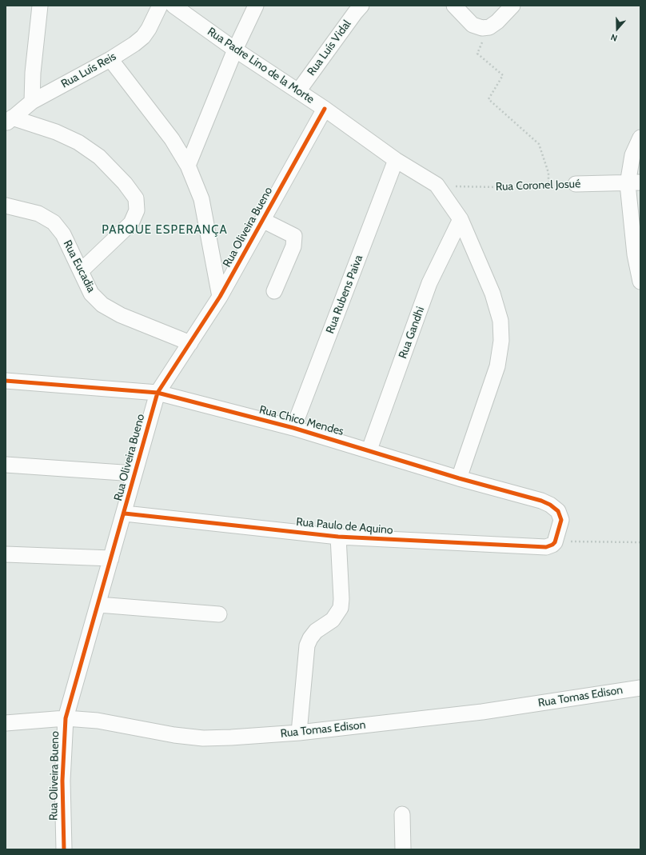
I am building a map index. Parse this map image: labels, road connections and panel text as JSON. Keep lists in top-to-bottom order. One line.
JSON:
{"streets":{"street":["Rua Luís Vidal","Rua Padre Lino de la Morte","Rua Luís Reis","Rua Coronel Josué","Rua Oliveira Bueno","Rua Eucadia","Rua Rubens Paiva","Rua Gandhi","Rua Chico Mendes","Rua Paulo de Aquino","Rua Tomas Edison"]},"crossings":[["Rua Luís Vidal","Rua Padre Lino de la Morte"],["Rua Padre Lino de la Morte","Rua Coronel Josué"],["Rua Padre Lino de la Morte","Rua Oliveira Bueno"],["Rua Padre Lino de la Morte","Rua Rubens Paiva"],["Rua Padre Lino de la Morte","Rua Gandhi"],["Rua Padre Lino de la Morte","Rua Chico Mendes"],["Rua Luís Reis","Rua Oliveira Bueno"],["Rua Oliveira Bueno","Rua Eucadia"],["Rua Oliveira Bueno","Rua Chico Mendes"],["Rua Oliveira Bueno","Rua Paulo de Aquino"],["Rua Oliveira Bueno","Rua Tomas Edison"],["Rua Rubens Paiva","Rua Chico Mendes"],["Rua Gandhi","Rua Chico Mendes"],["Rua Chico Mendes","Rua Paulo de Aquino"]],"districts":["PARQUE ESPERANÇA"],"north":"bottom"}
